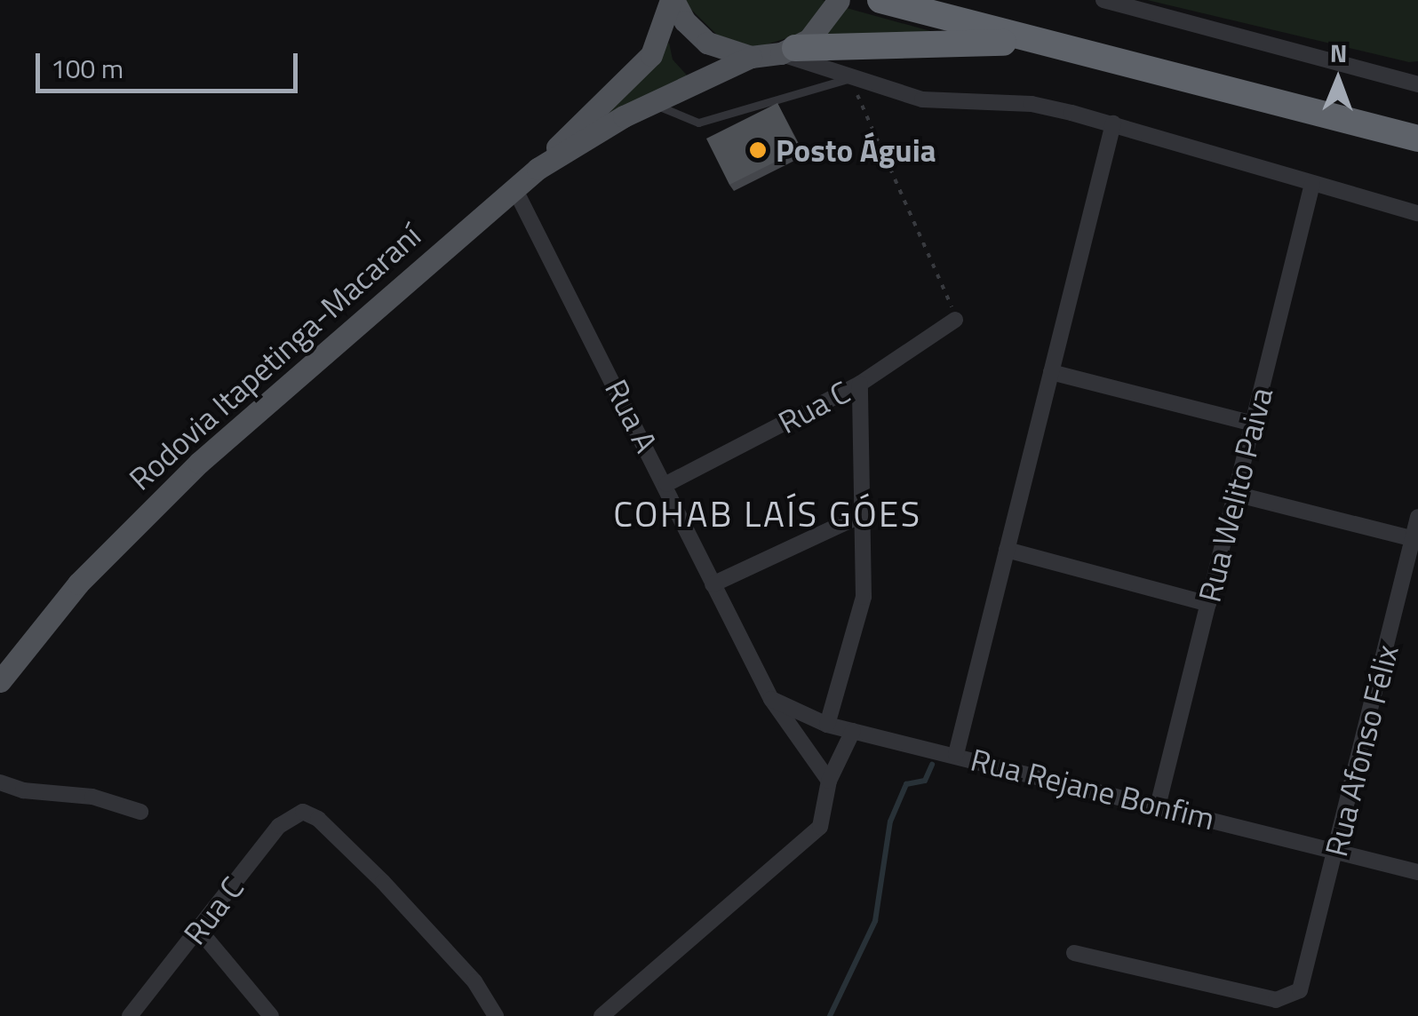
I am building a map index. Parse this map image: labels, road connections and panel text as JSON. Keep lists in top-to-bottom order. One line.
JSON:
{"streets":{"main road":["Rodovia Itapetinga-Macaraní"],"street":["Rua C","Rua A","Rua Welito Paiva","Rua Afonso Félix","Rua Rejane Bonfim"]},"crossings":[["Rodovia Itapetinga-Macaraní","Rua A"],["Rua C","Rua A"],["Rua A","Rua Rejane Bonfim"],["Rua Welito Paiva","Rua Rejane Bonfim"],["Rua Afonso Félix","Rua Rejane Bonfim"]],"districts":["COHAB LAÍS GÓES"],"places":["Posto Águia"],"scale_bar":"100 m","north":"top"}
